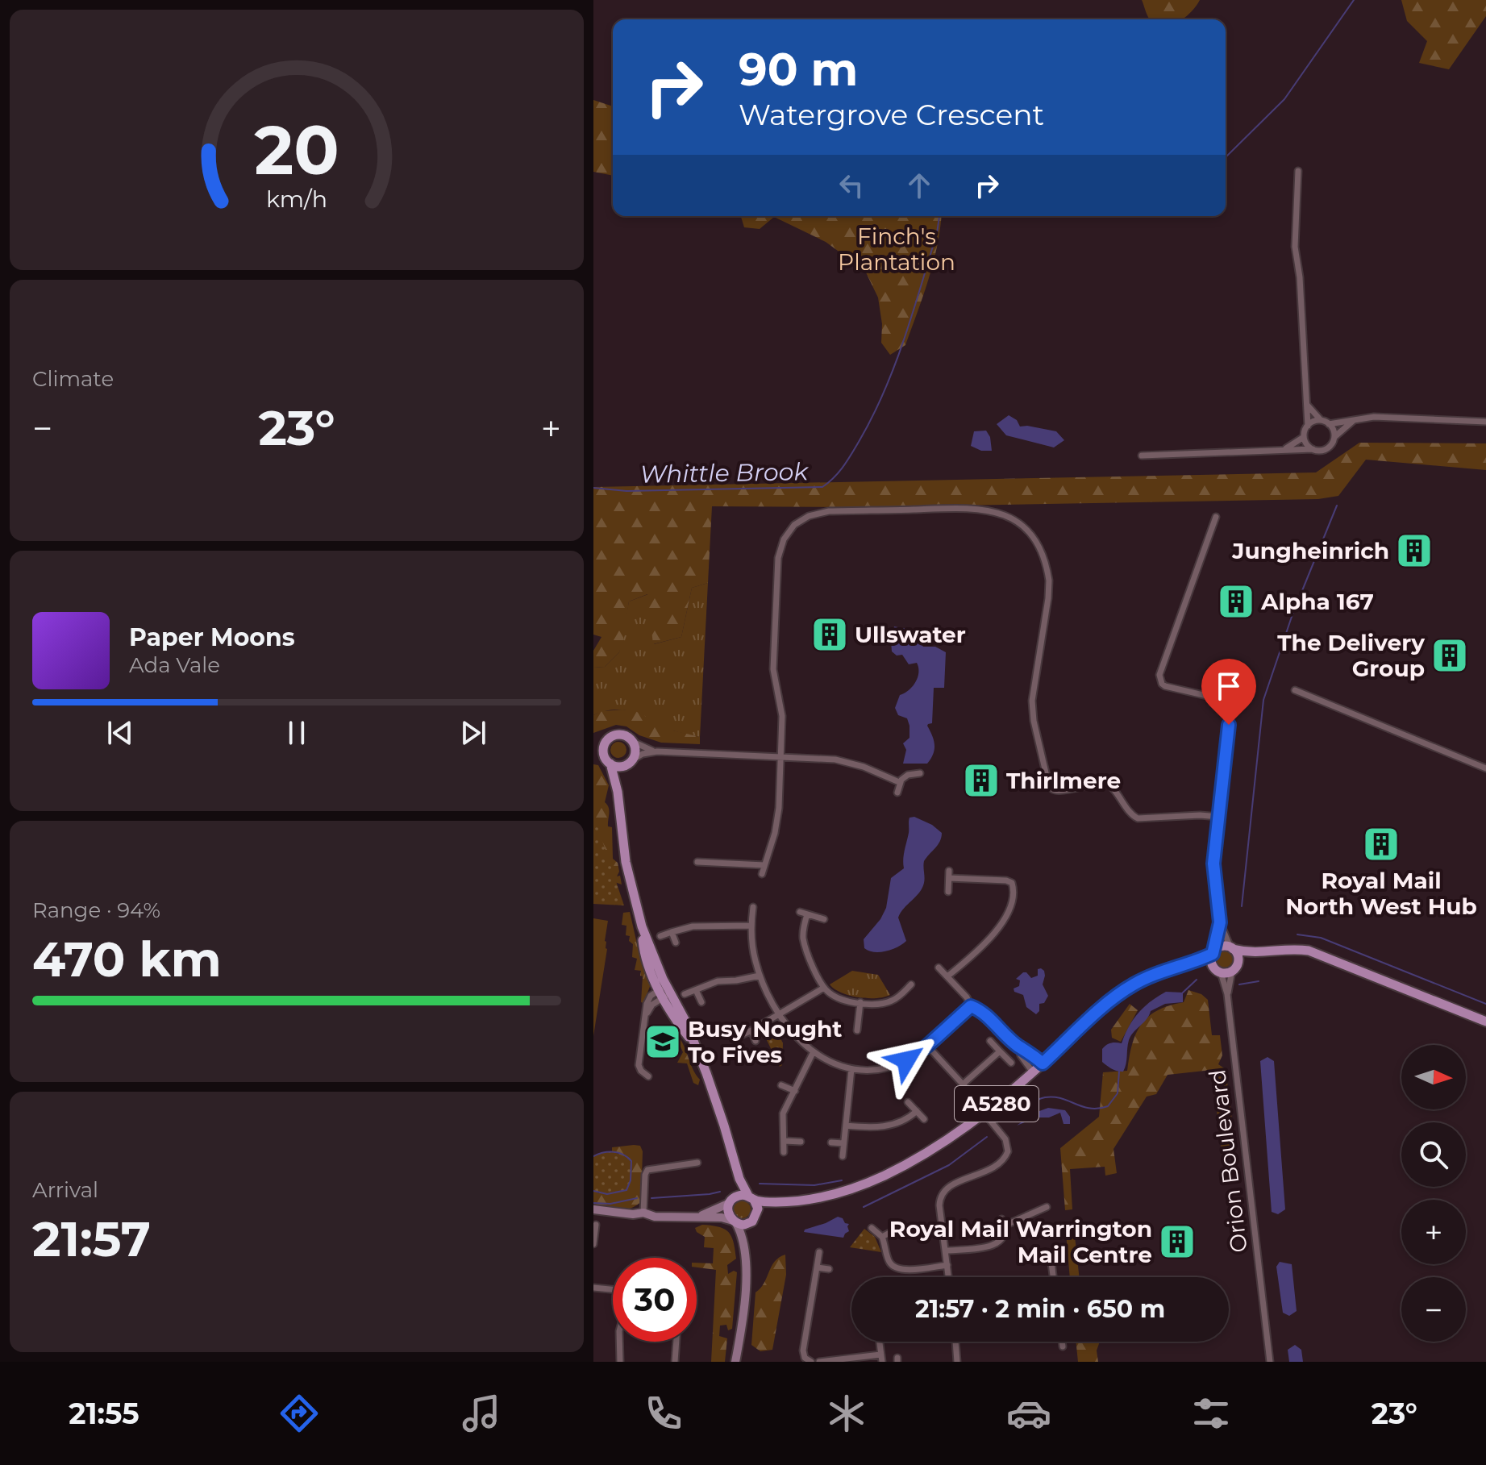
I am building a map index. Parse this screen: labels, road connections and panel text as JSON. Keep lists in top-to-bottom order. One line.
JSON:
{"streets":{"main road":["A5280"],"street":["Orion Boulevard"]},"crossings":[["A5280","Orion Boulevard"]],"water":["Whittle Brook"],"parks":["Finch's Plantation"],"places":{"building":["Jungheinrich","Alpha 167","Ullswater","The Delivery Group","Thirlmere","Royal Mail North West Hub","Royal Mail Warrington Mail Centre"],"school or university":["Busy Nought To Fives"]},"north":"right","page":{"turn":["90 m","Watergrove Crescent"],"tile":["Climate",["Range · 94%","470 km"],["Arrival","21:57"]],"heat":["−","23°","+"],"song":["Paper Moons","Ada Vale"],"map_buttons":["+","−"],"limit":"30","trip":"21:57 · 2 min · 650 m","tabs":["21:55","23°"],"gauge":["20","km/h"]}}
